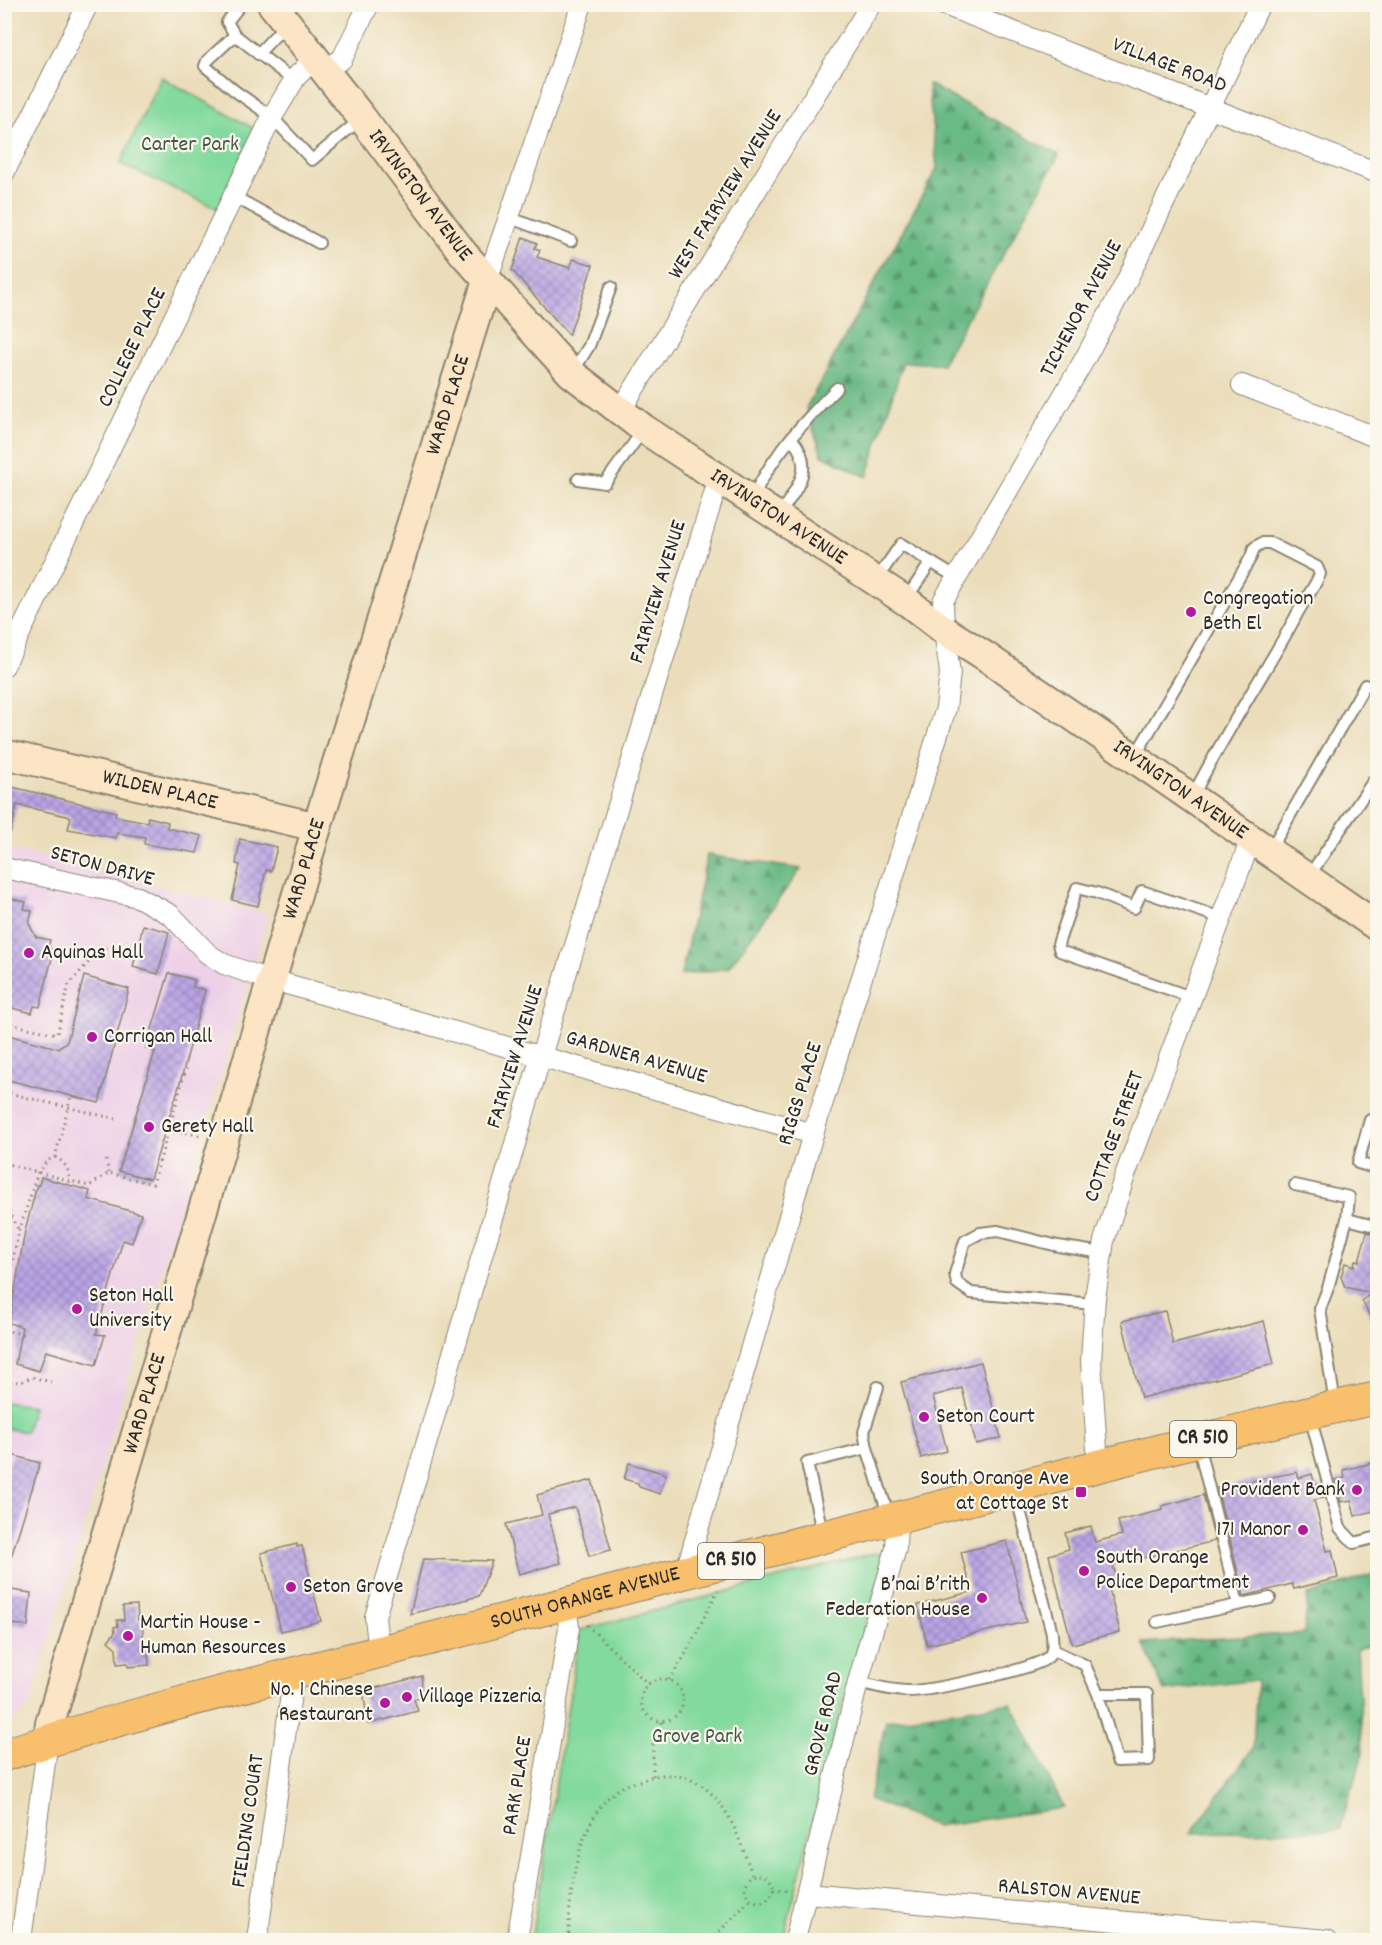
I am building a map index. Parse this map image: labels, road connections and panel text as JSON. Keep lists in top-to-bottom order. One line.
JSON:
{"streets":{"main road":["CR 510","SOUTH ORANGE AVENUE"],"street":["VILLAGE ROAD","IRVINGTON AVENUE","WEST FAIRVIEW AVENUE","TICHENOR AVENUE","COLLEGE PLACE","WARD PLACE","FAIRVIEW AVENUE","WILDEN PLACE","SETON DRIVE","GARDNER AVENUE","RIGGS PLACE","COTTAGE STREET","GROVE ROAD","PARK PLACE","FIELDING COURT","RALSTON AVENUE"]},"crossings":[["VILLAGE ROAD","TICHENOR AVENUE"],["IRVINGTON AVENUE","WEST FAIRVIEW AVENUE"],["IRVINGTON AVENUE","TICHENOR AVENUE"],["IRVINGTON AVENUE","COLLEGE PLACE"],["IRVINGTON AVENUE","WARD PLACE"],["IRVINGTON AVENUE","FAIRVIEW AVENUE"],["IRVINGTON AVENUE","RIGGS PLACE"],["IRVINGTON AVENUE","COTTAGE STREET"],["TICHENOR AVENUE","RIGGS PLACE"],["WARD PLACE","WILDEN PLACE"],["WARD PLACE","SETON DRIVE"],["WARD PLACE","GARDNER AVENUE"],["WARD PLACE","SOUTH ORANGE AVENUE"],["FAIRVIEW AVENUE","GARDNER AVENUE"],["FAIRVIEW AVENUE","SOUTH ORANGE AVENUE"],["SETON DRIVE","GARDNER AVENUE"],["GARDNER AVENUE","RIGGS PLACE"],["RIGGS PLACE","SOUTH ORANGE AVENUE"],["COTTAGE STREET","SOUTH ORANGE AVENUE"],["SOUTH ORANGE AVENUE","GROVE ROAD"],["SOUTH ORANGE AVENUE","PARK PLACE"],["SOUTH ORANGE AVENUE","FIELDING COURT"],["GROVE ROAD","RALSTON AVENUE"]],"parks":["Carter Park","Grove Park"],"places":{"other":["Congregation Beth El","Aquinas Hall","Corrigan Hall","Gerety Hall","Seton Hall University","Seton Court","Provident Bank","171 Manor","South Orange Police Department","Seton Grove","B’nai B’rith Federation House","Martin House - Human Resources","Village Pizzeria","No. 1 Chinese Restaurant"],"transit":["South Orange Ave at Cottage St"]}}
